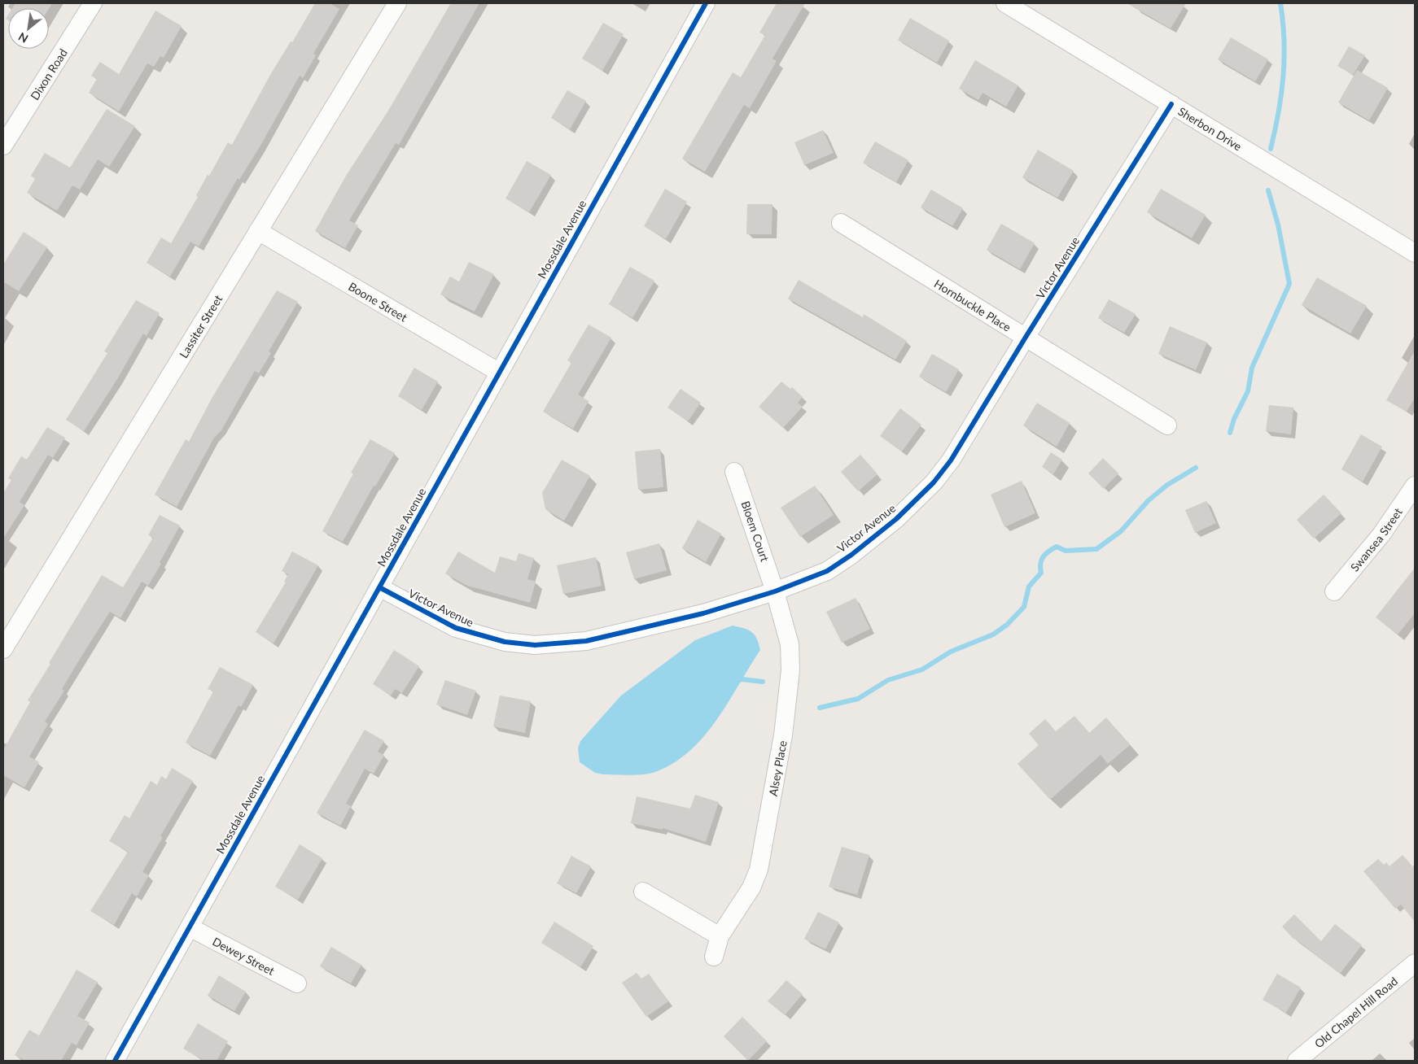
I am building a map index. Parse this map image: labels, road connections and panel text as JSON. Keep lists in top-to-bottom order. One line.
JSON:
{"streets":{"street":["Dixon Road","Sherbon Drive","Mossdale Avenue","Victor Avenue","Boone Street","Hornbuckle Place","Lassiter Street","Bloem Court","Swansea Street","Alsey Place","Dewey Street","Old Chapel Hill Road"]},"crossings":[["Sherbon Drive","Victor Avenue"],["Mossdale Avenue","Victor Avenue"],["Mossdale Avenue","Boone Street"],["Mossdale Avenue","Dewey Street"],["Victor Avenue","Hornbuckle Place"],["Victor Avenue","Bloem Court"],["Victor Avenue","Alsey Place"],["Boone Street","Lassiter Street"],["Bloem Court","Alsey Place"]],"north":"bottom left"}
